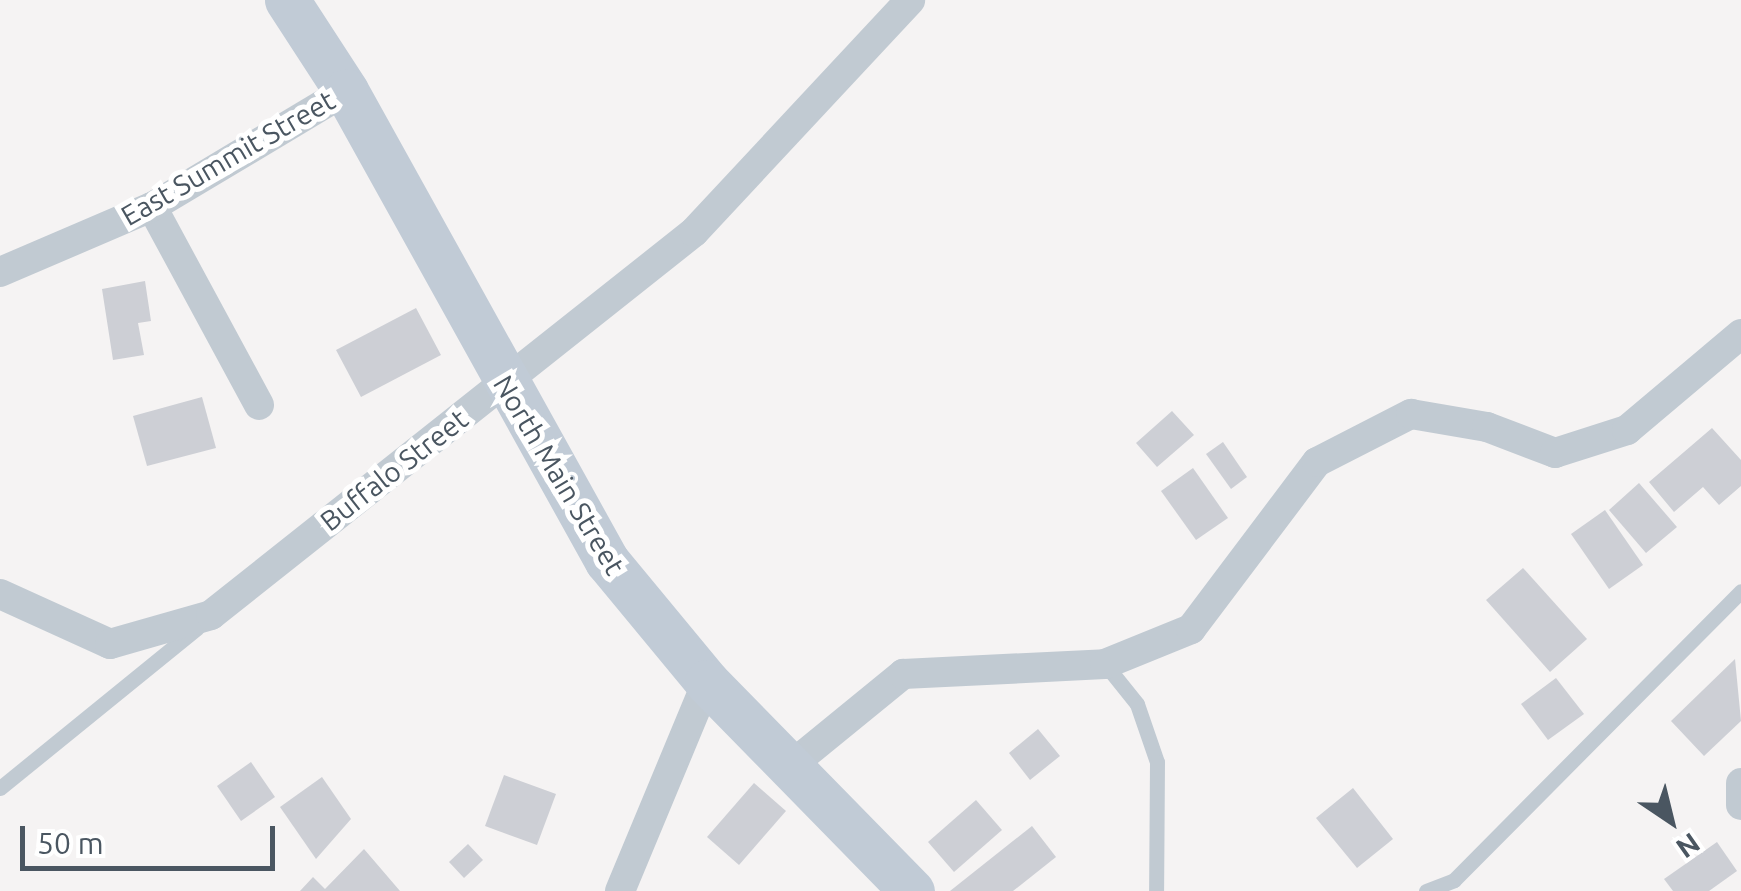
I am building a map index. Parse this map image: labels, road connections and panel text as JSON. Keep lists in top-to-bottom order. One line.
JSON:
{"streets":{"main road":["North Main Street"],"street":["East Summit Street","Buffalo Street"]},"crossings":[["East Summit Street","North Main Street"],["Buffalo Street","North Main Street"]],"scale_bar":"50 m","north":"bottom right"}
